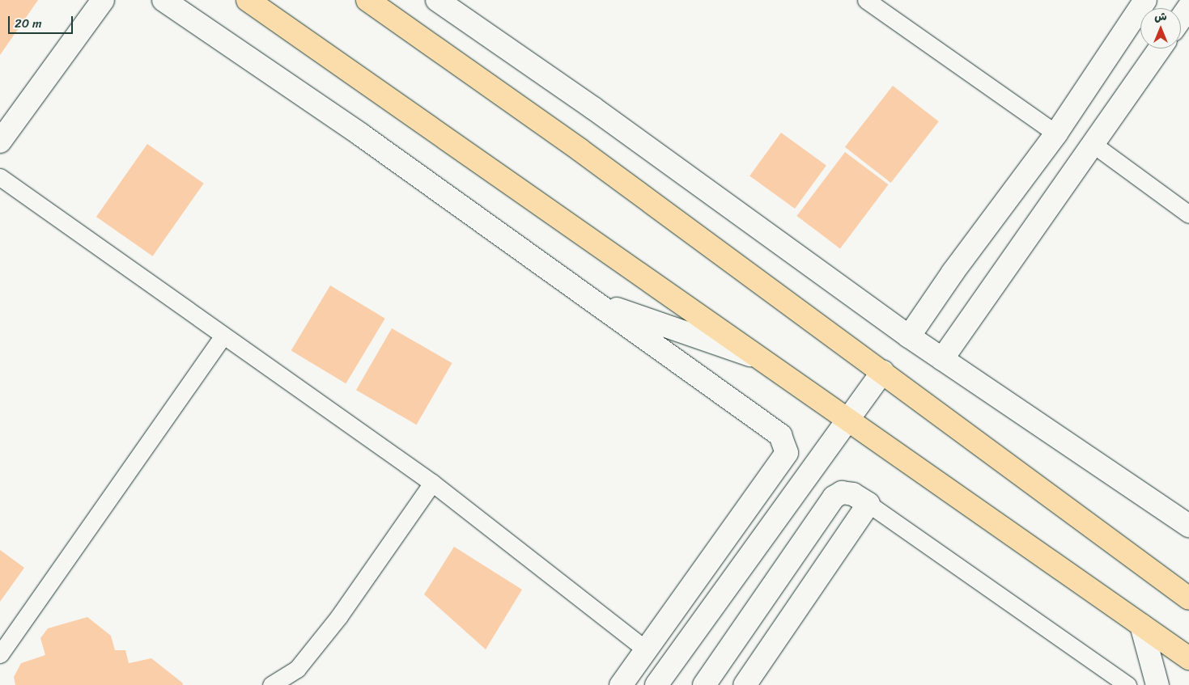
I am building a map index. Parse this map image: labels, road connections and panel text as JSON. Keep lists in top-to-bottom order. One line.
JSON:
{"scale_bar":"20 m","north":"top"}
